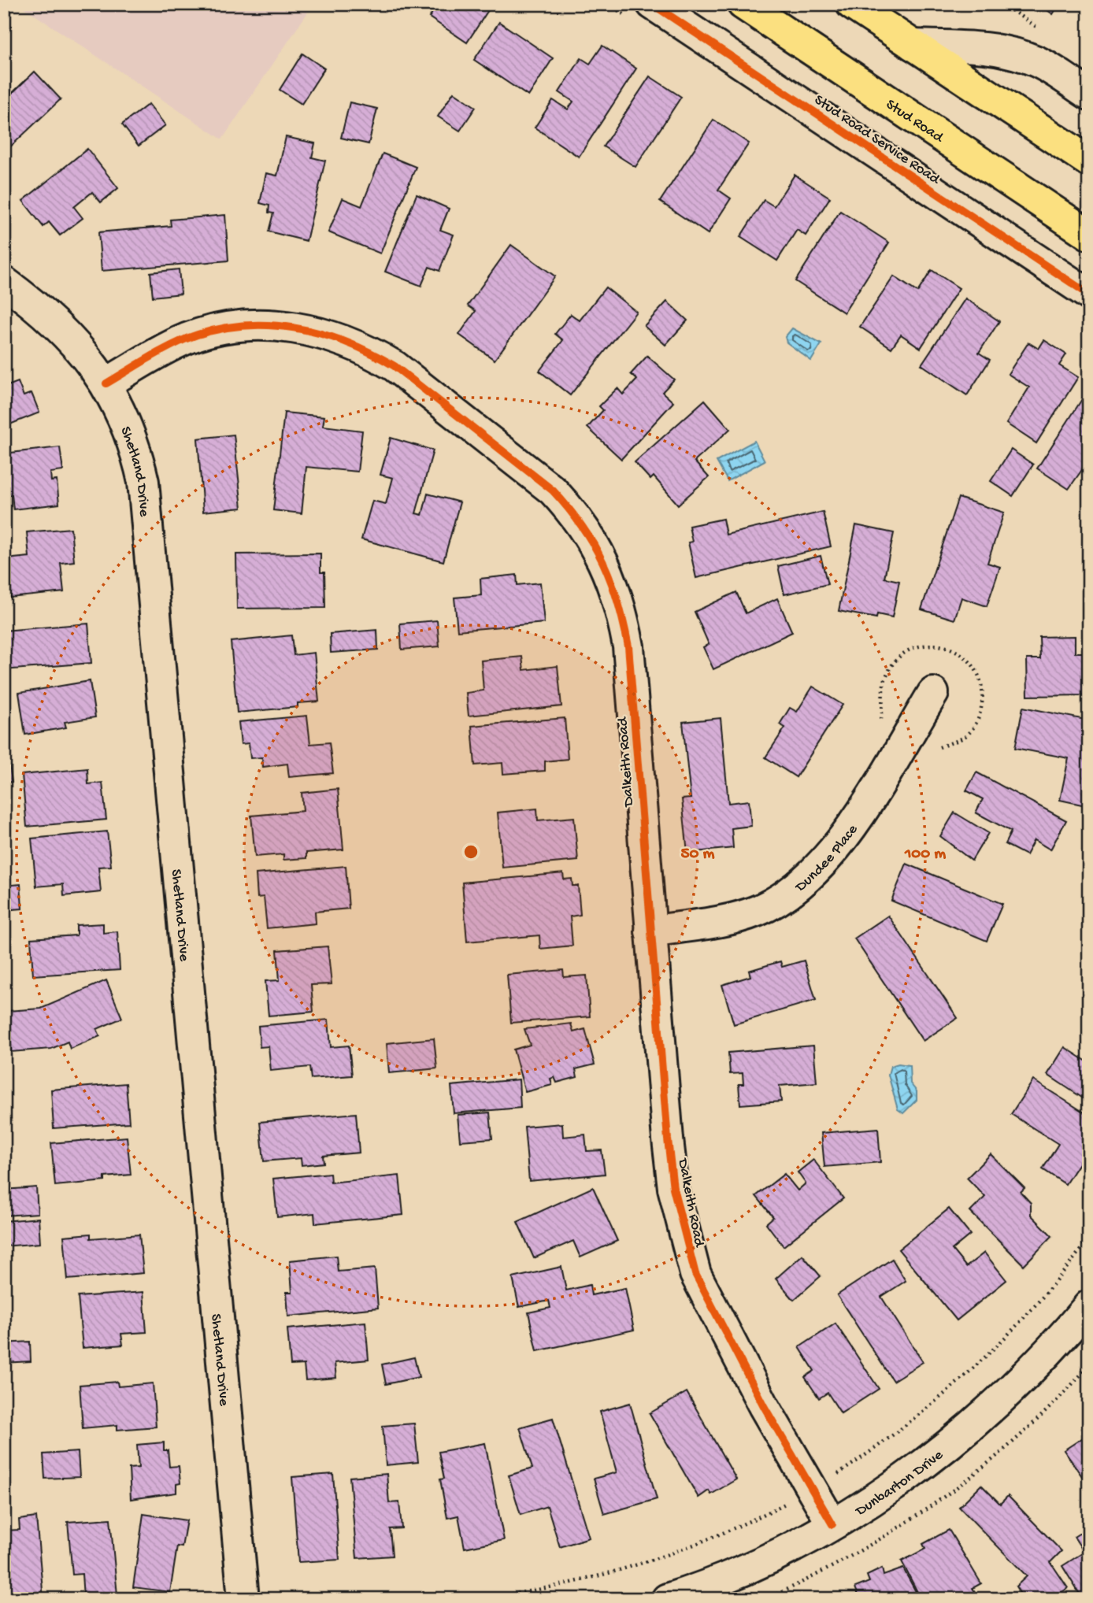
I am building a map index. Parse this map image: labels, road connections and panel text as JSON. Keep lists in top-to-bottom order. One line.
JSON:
{"streets":{"main road":["Stud Road"],"street":["Stud Road Service Road","Shetland Drive","Dalkeith Road","Dundee Place","Dunbarton Drive"]},"crossings":[["Shetland Drive","Dalkeith Road"],["Dalkeith Road","Dundee Place"],["Dalkeith Road","Dunbarton Drive"]],"rings":["50 m","100 m"]}
